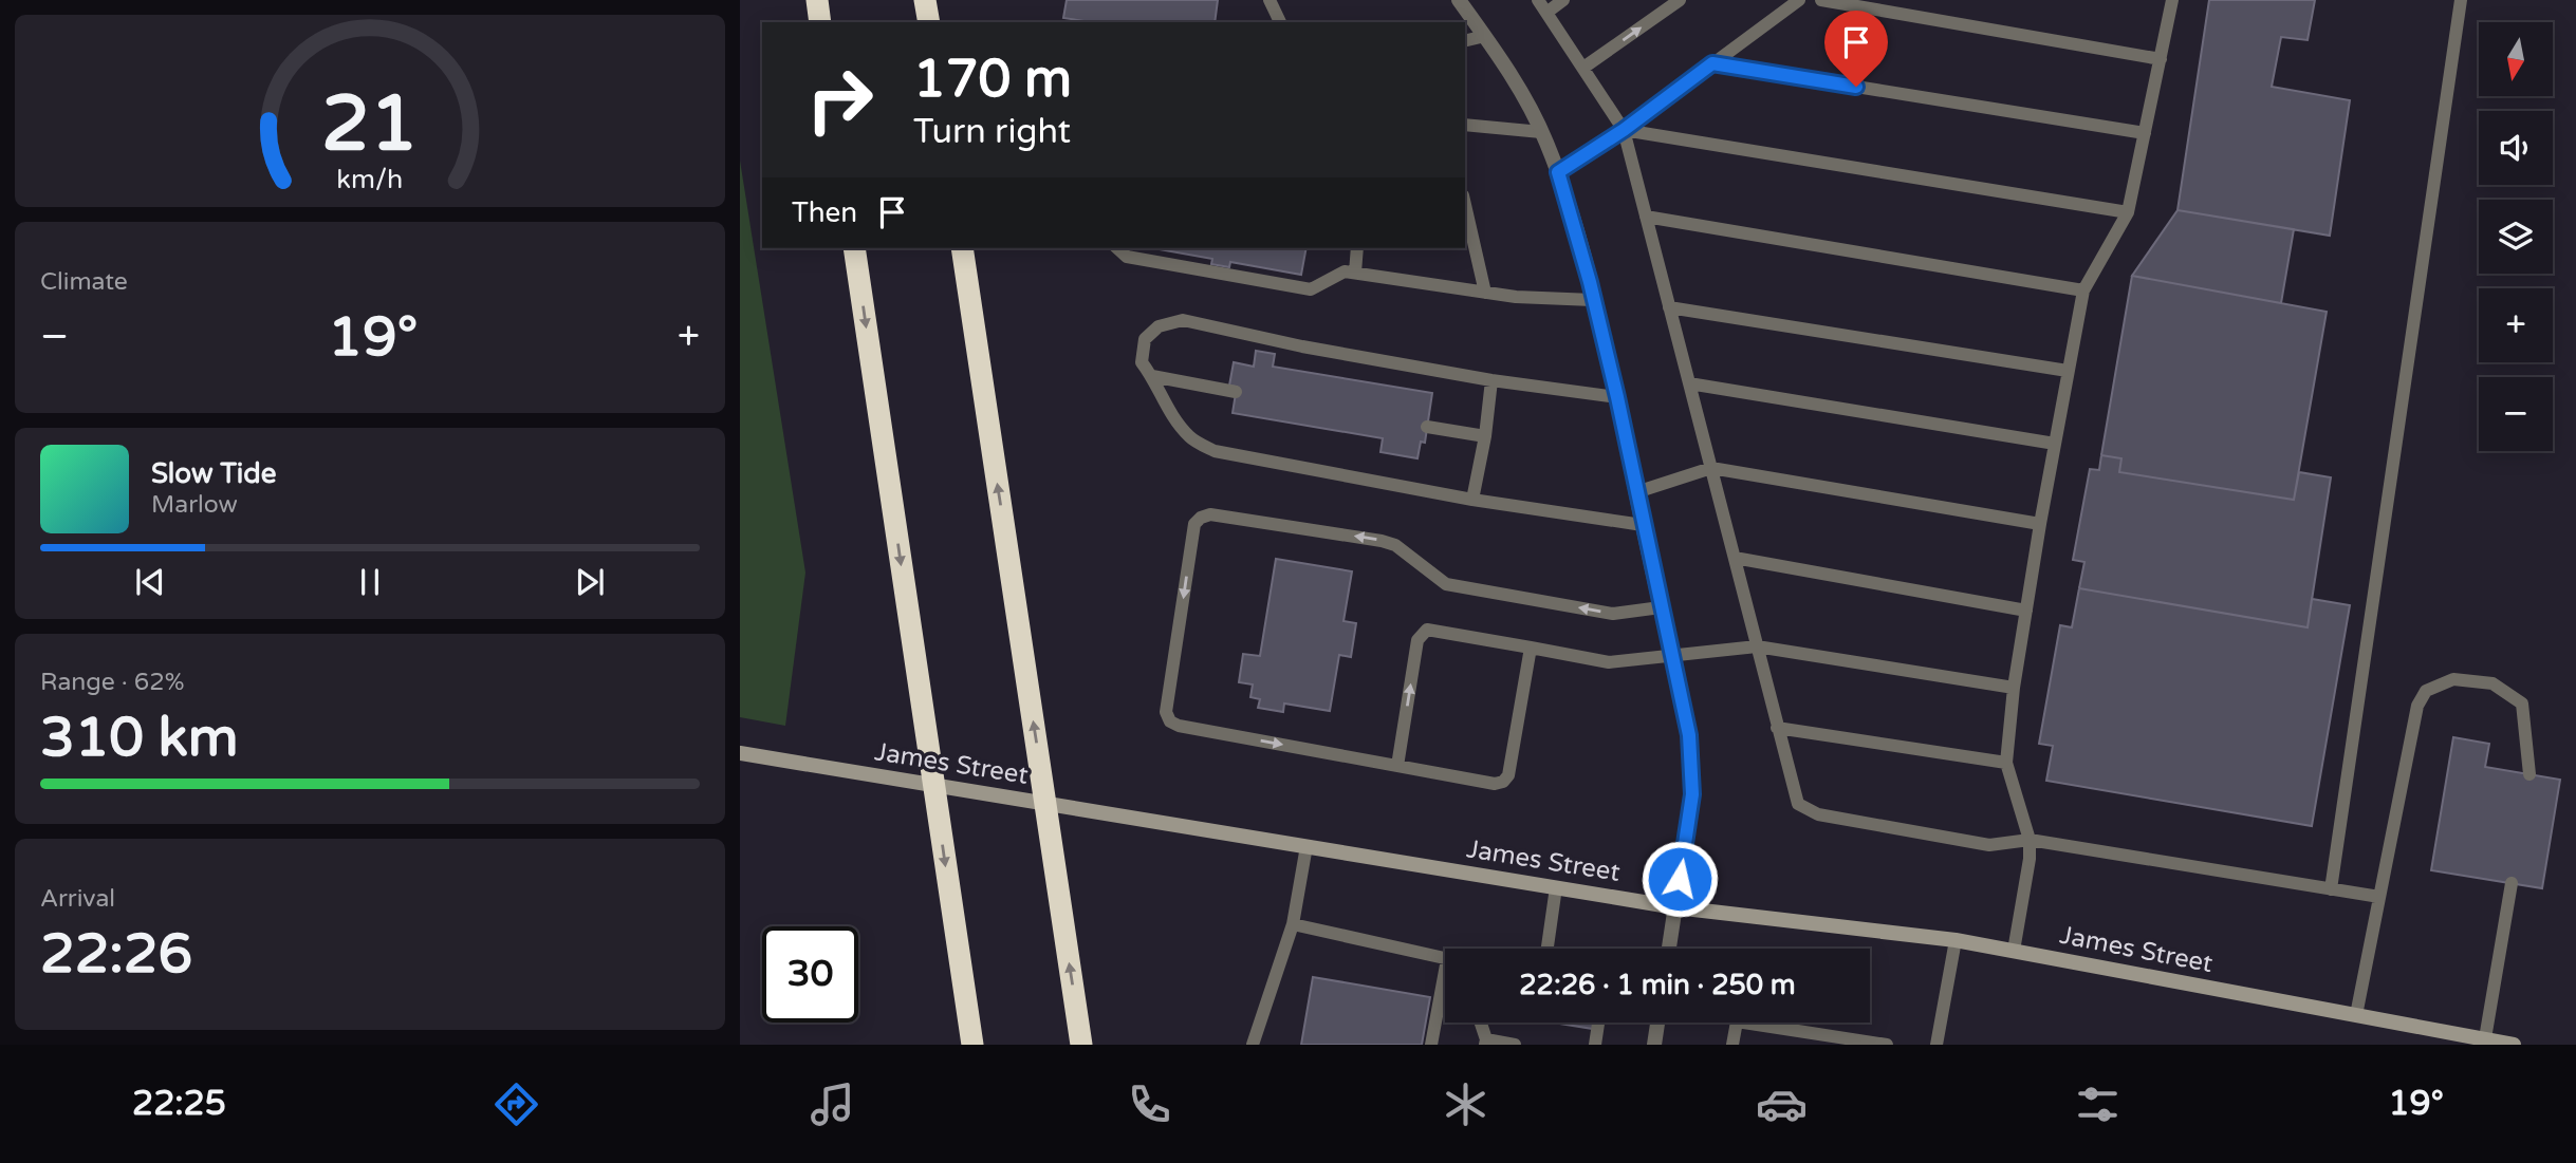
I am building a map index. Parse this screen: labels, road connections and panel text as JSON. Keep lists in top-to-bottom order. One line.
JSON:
{"streets":{"street":["James Street"]},"north":"bottom","page":{"map_buttons":["+","−"],"turn":["170 m","Turn right"],"then":"Then","tile":["Climate",["Range · 62%","310 km"],["Arrival","22:26"]],"heat":["−","19°","+"],"song":["Slow Tide","Marlow"],"limit":"30","trip":"22:26 · 1 min · 250 m","tabs":["22:25","19°"],"gauge":["21","km/h"]}}
